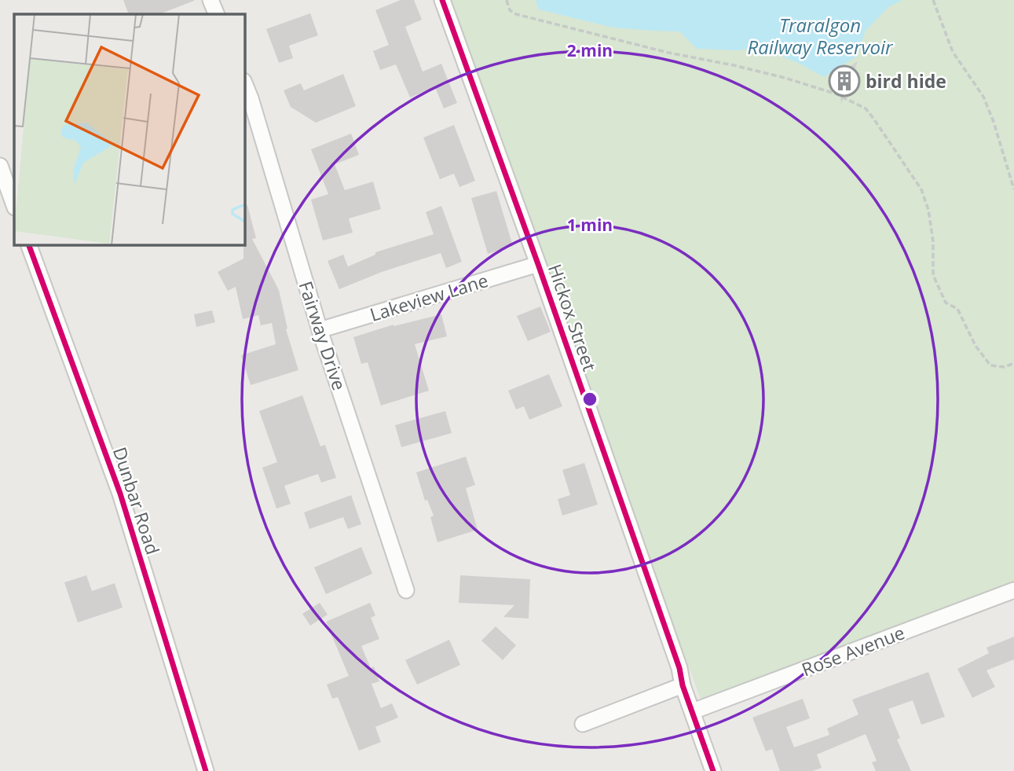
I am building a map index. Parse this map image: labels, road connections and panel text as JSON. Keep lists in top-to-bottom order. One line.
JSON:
{"streets":{"street":["Lakeview Lane","Hickox Street","Fairway Drive","Dunbar Road","Rose Avenue"]},"crossings":[["Lakeview Lane","Hickox Street"],["Lakeview Lane","Fairway Drive"],["Hickox Street","Rose Avenue"]],"water":["Traralgon Railway Reservoir"],"places":{"building":["bird hide"]},"rings":["2 min","1 min"]}
